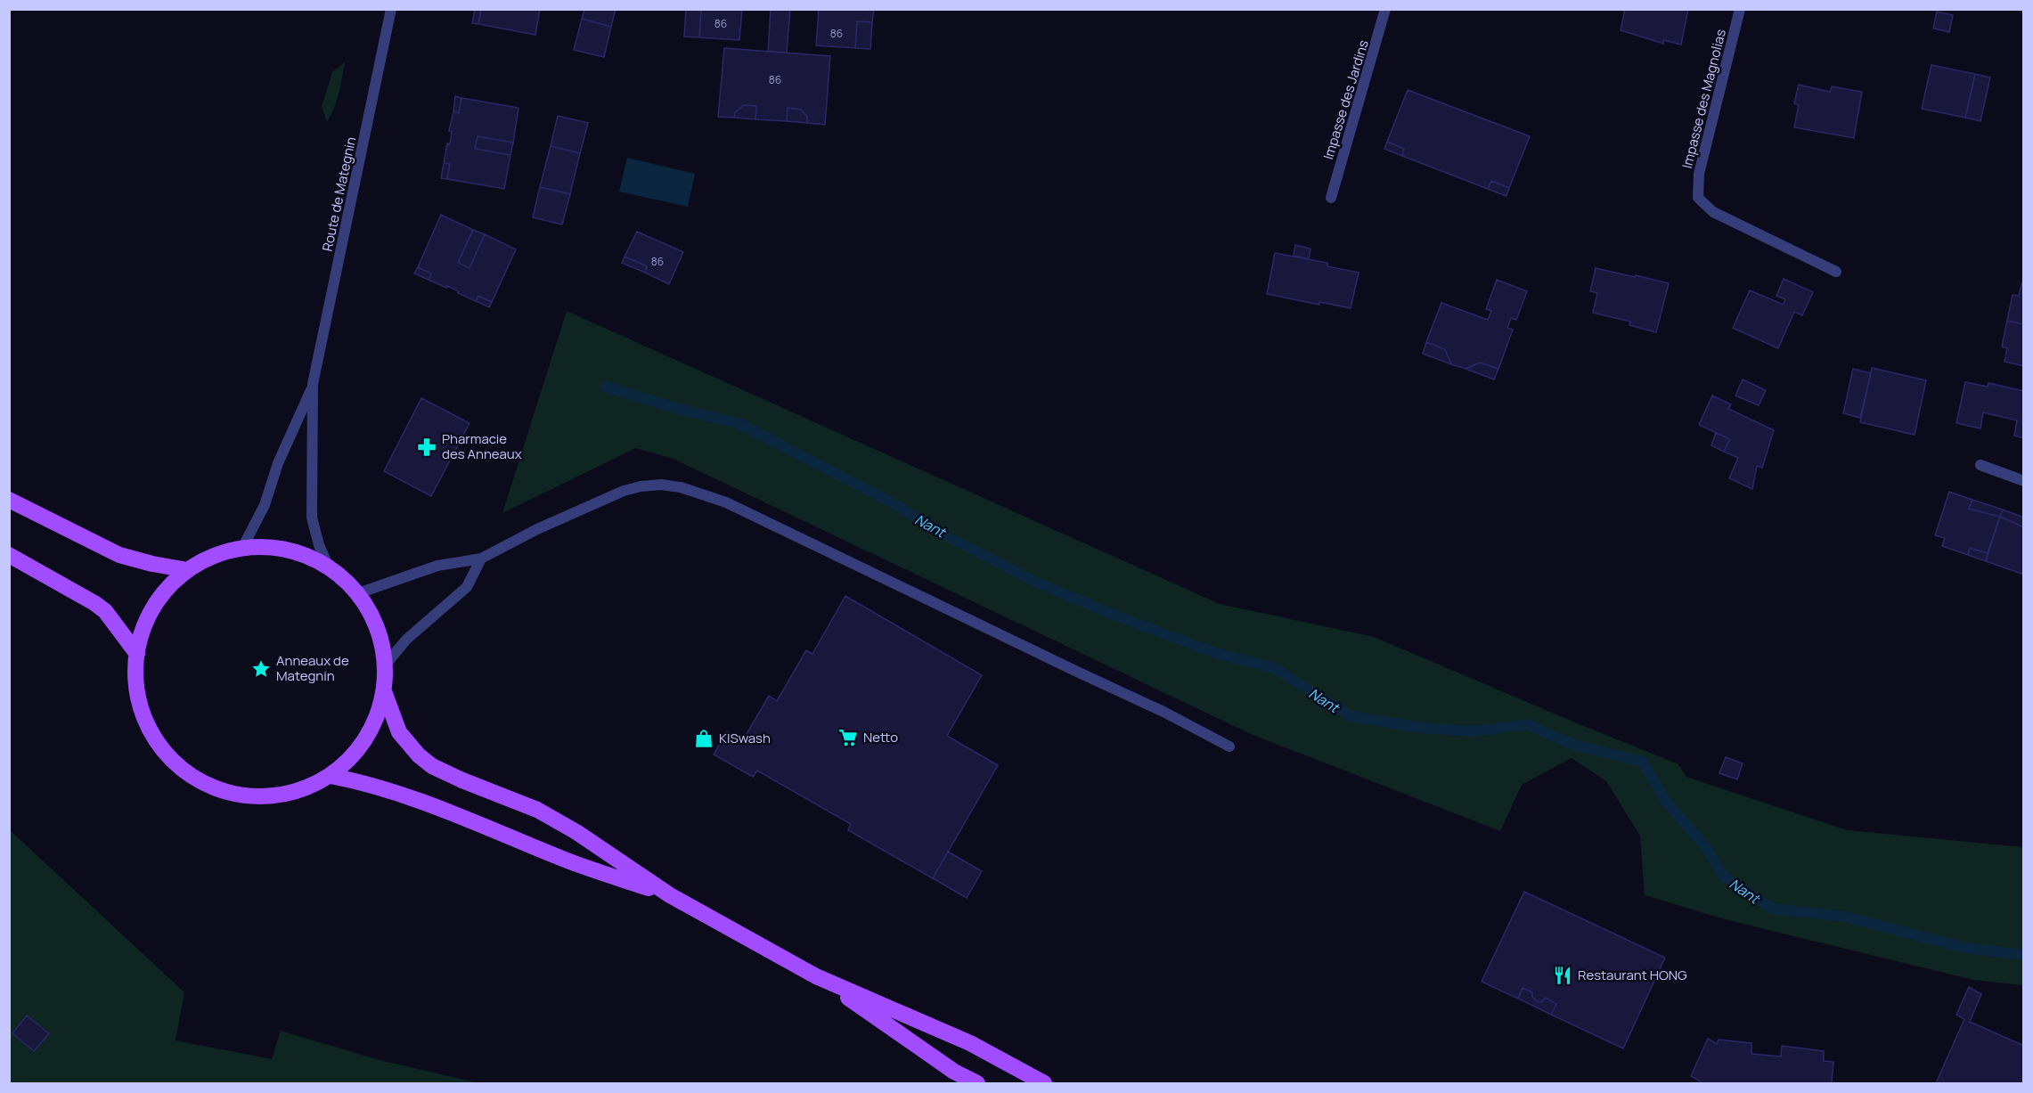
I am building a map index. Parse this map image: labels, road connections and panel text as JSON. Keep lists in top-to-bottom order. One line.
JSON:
{"streets":{"street":["Impasse des Magnolias","Impasse des Jardins","Route de Mategnin"]},"water":["Nant"],"places":{"pharmacy":["Pharmacie des Anneaux"],"place":["Anneaux de Mategnin"],"supermarket":["Netto"],"shop":["KISwash"],"restaurant":["Restaurant HONG"]},"house_numbers":["86","86","86","86"]}
